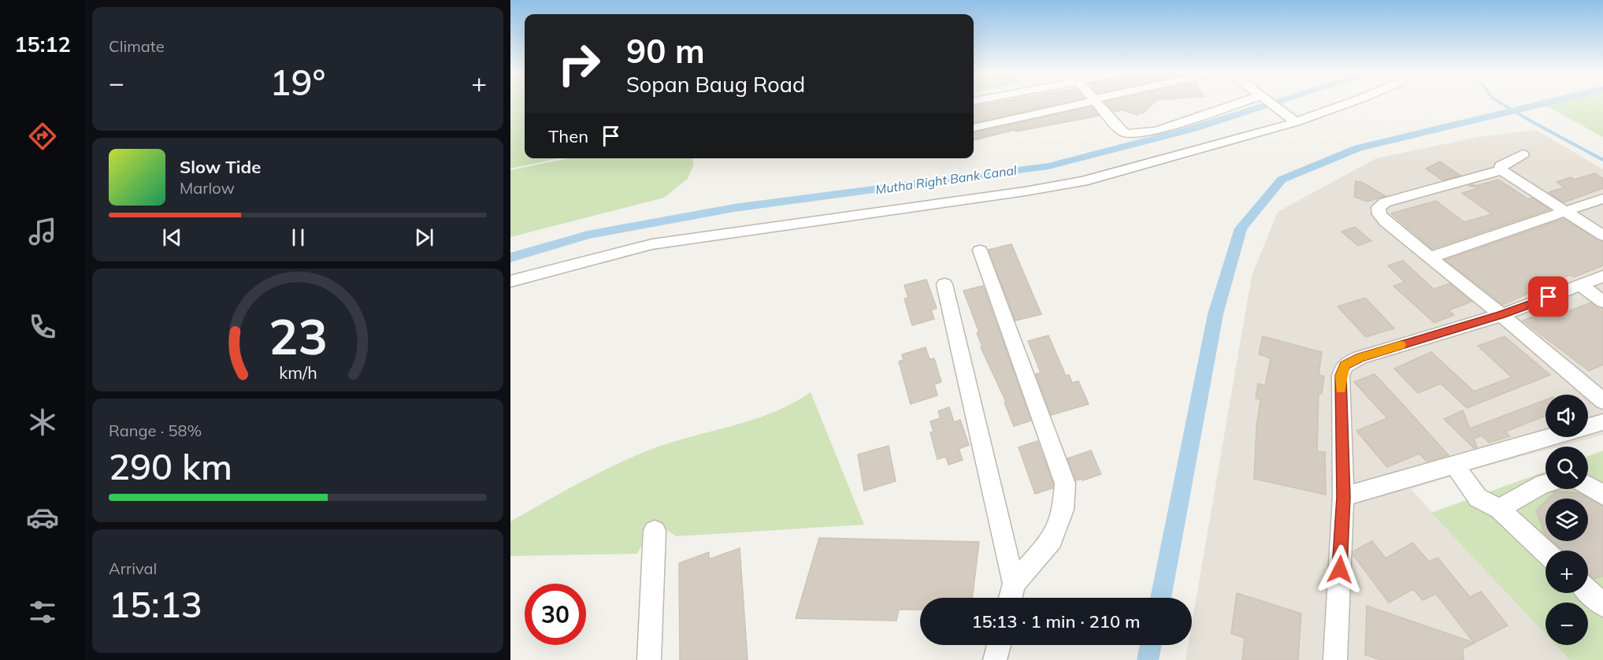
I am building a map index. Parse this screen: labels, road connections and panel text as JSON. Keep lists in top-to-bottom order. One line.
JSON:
{"water":["Mutha Right Bank Canal"],"page":{"tabs":"15:12","tile":["Climate",["Range · 58%","290 km"],["Arrival","15:13"]],"turn":["90 m","Sopan Baug Road"],"heat":["−","19°","+"],"then":"Then","song":["Slow Tide","Marlow"],"map_buttons":["+","−"],"limit":"30","trip":"15:13 · 1 min · 210 m","gauge":["23","km/h"]}}
